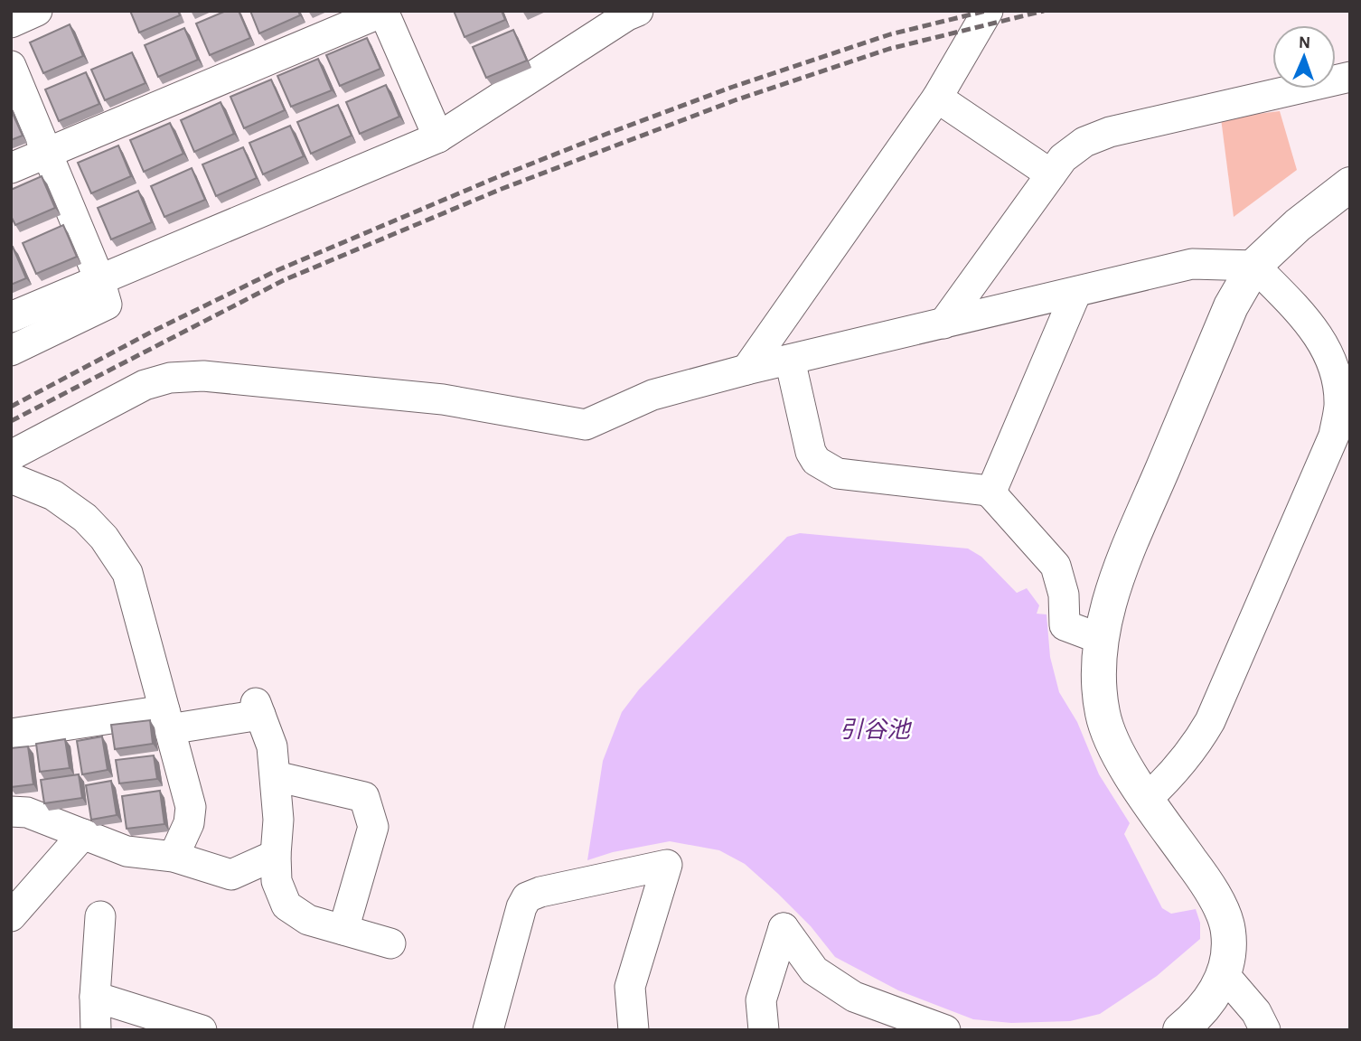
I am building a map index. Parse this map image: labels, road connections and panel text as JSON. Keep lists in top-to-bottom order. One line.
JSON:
{"water":["引谷池"],"north":"top"}
